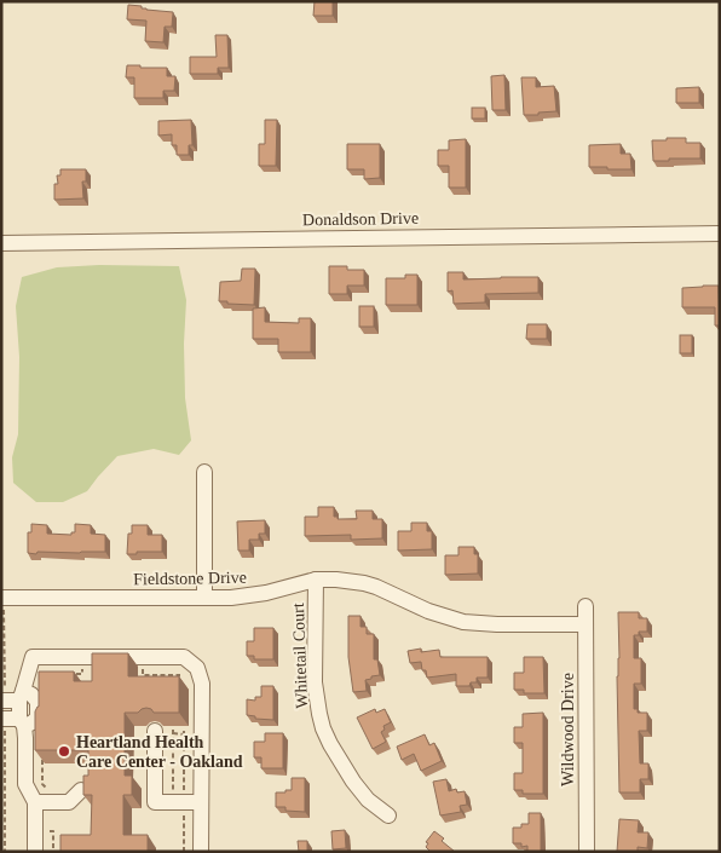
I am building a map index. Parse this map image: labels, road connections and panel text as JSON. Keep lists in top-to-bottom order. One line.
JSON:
{"streets":{"street":["Donaldson Drive","Fieldstone Drive","Whitetail Court","Wildwood Drive"]},"crossings":[["Fieldstone Drive","Whitetail Court"],["Fieldstone Drive","Wildwood Drive"]],"places":["Heartland Health Care Center - Oakland"]}
